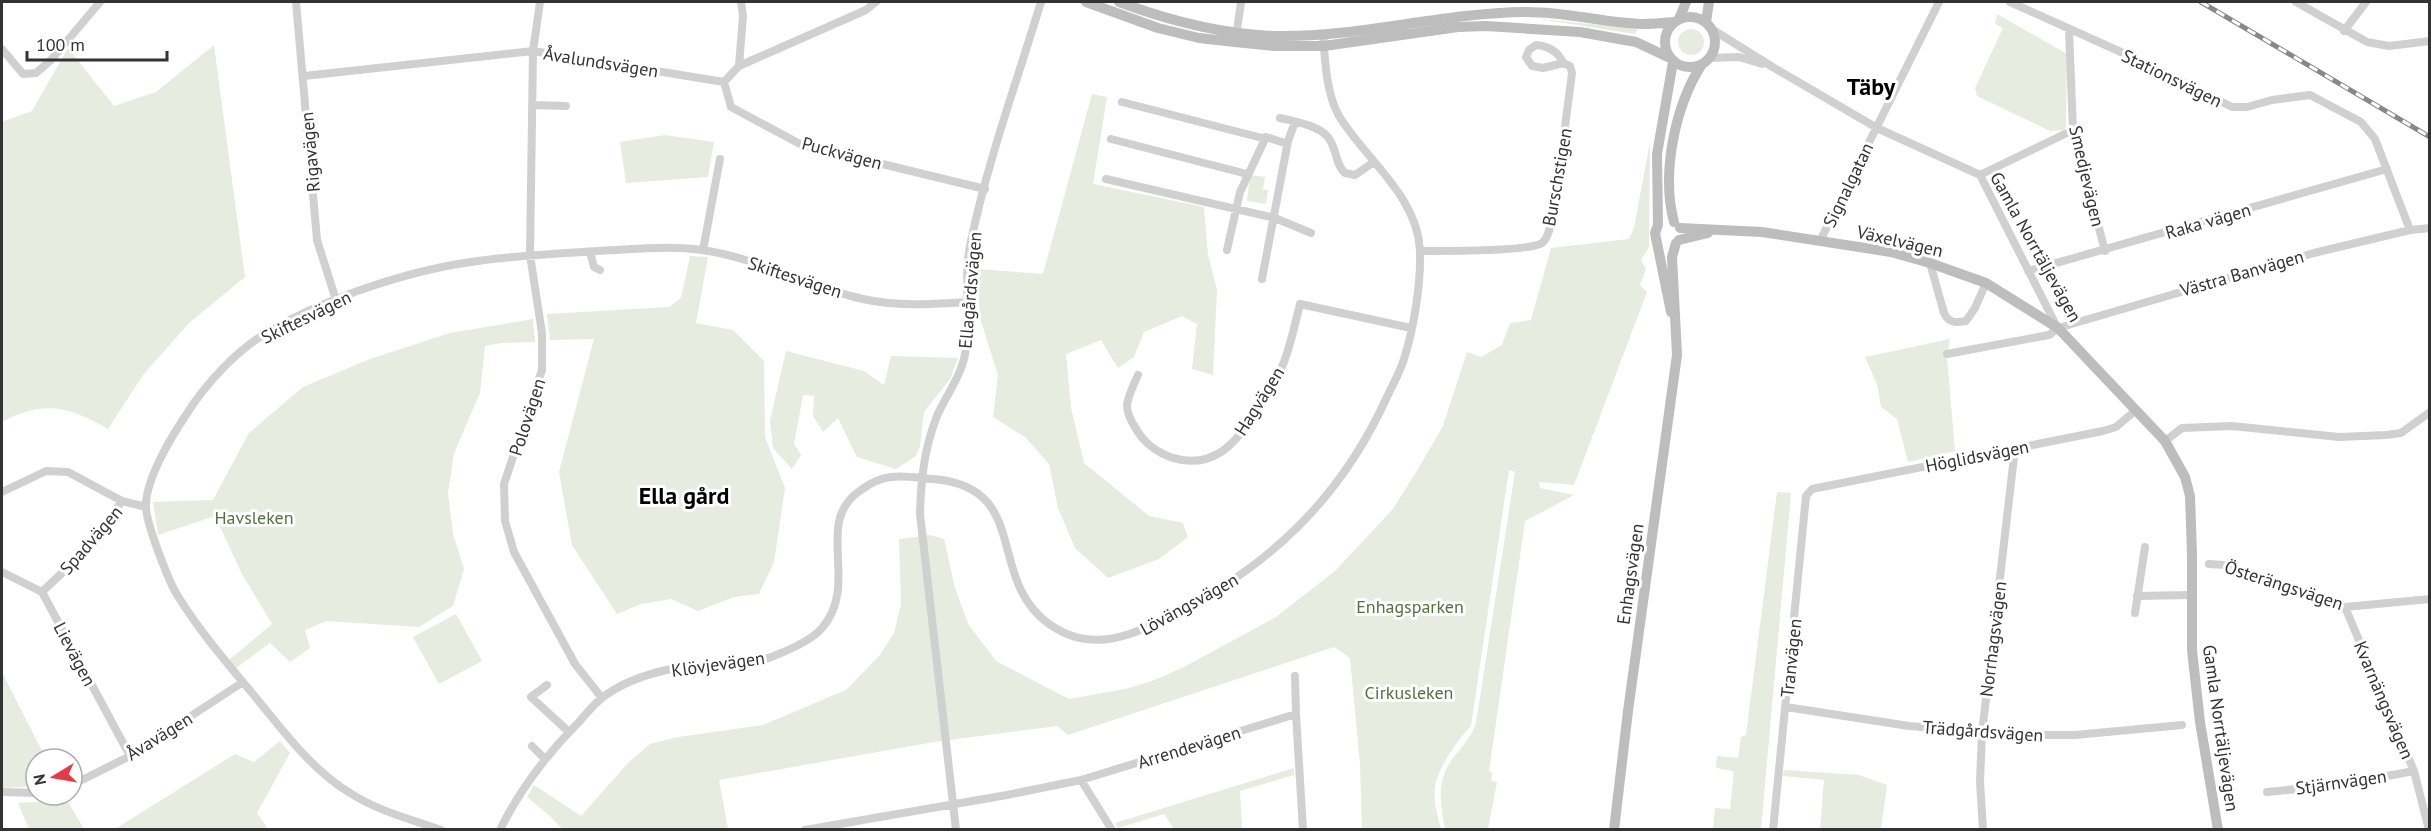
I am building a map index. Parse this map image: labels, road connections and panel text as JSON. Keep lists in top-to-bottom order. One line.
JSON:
{"streets":{"street":["Åvalundsvägen","Stationsvägen","Rigavägen","Puckvägen","Smedjevägen","Burschstigen","Signalgatan","Raka vägen","Växelvägen","Gamla Norrtäljevägen","Västra Banvägen","Skiftesvägen","Ellagårdsvägen","Hagvägen","Polovägen","Höglidsvägen","Spadvägen","Enhagsvägen","Österängsvägen","Lövängsvägen","Norrhagsvägen","Lievägen","Tranvägen","Klövjevägen","Kvarnängsvägen","Trädgårdsvägen","Åvavägen","Arrendevägen","Stjärnvägen"]},"crossings":[["Åvalundsvägen","Rigavägen"],["Åvalundsvägen","Puckvägen"],["Åvalundsvägen","Polovägen"],["Stationsvägen","Smedjevägen"],["Stationsvägen","Raka vägen"],["Stationsvägen","Västra Banvägen"],["Rigavägen","Skiftesvägen"],["Puckvägen","Ellagårdsvägen"],["Smedjevägen","Raka vägen"],["Burschstigen","Lövängsvägen"],["Signalgatan","Växelvägen"],["Signalgatan","Gamla Norrtäljevägen"],["Raka vägen","Gamla Norrtäljevägen"],["Växelvägen","Gamla Norrtäljevägen"],["Växelvägen","Västra Banvägen"],["Gamla Norrtäljevägen","Västra Banvägen"],["Gamla Norrtäljevägen","Höglidsvägen"],["Skiftesvägen","Ellagårdsvägen"],["Skiftesvägen","Polovägen"],["Skiftesvägen","Spadvägen"],["Ellagårdsvägen","Lövängsvägen"],["Ellagårdsvägen","Klövjevägen"],["Ellagårdsvägen","Arrendevägen"],["Hagvägen","Lövängsvägen"],["Polovägen","Klövjevägen"],["Höglidsvägen","Norrhagsvägen"],["Höglidsvägen","Tranvägen"],["Spadvägen","Lievägen"],["Österängsvägen","Kvarnängsvägen"],["Lövängsvägen","Klövjevägen"],["Norrhagsvägen","Trädgårdsvägen"],["Lievägen","Åvavägen"],["Tranvägen","Trädgårdsvägen"],["Kvarnängsvägen","Stjärnvägen"]],"districts":["Täby","Ella gård"],"parks":["Havsleken","Enhagsparken","Cirkusleken"],"scale_bar":"100 m","north":"left"}
